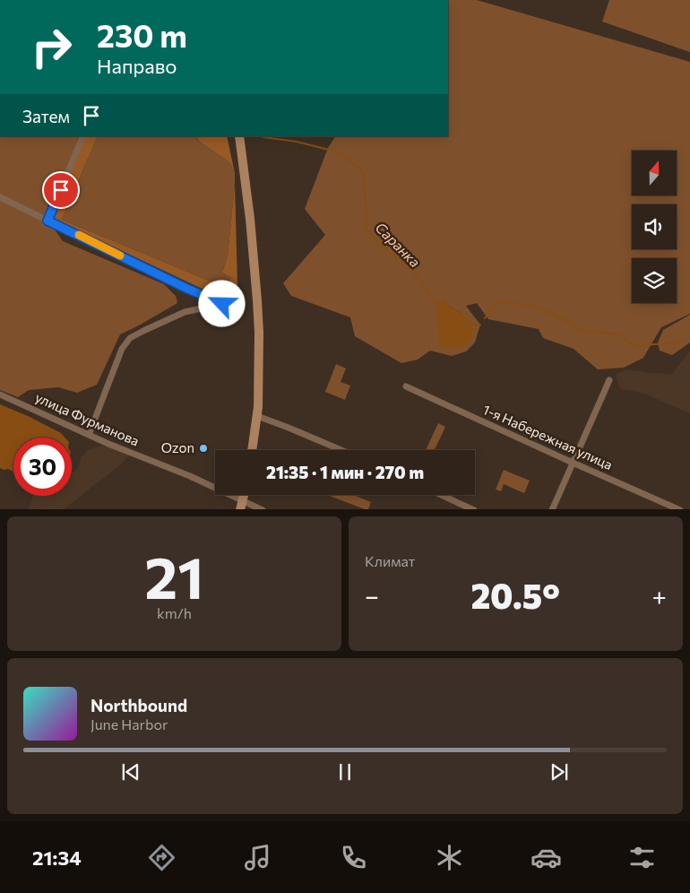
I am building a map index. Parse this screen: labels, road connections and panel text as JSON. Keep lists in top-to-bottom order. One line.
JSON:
{"streets":{"street":["улица Фурманова","1-я Набережная улица"]},"water":["Саранка"],"places":["Ozon"],"north":"top","page":{"turn":["230 m","Направо"],"then":"Затем","limit":"30","trip":"21:35 · 1 мин · 270 m","tile":[["21","km/h"],"Климат"],"heat":["−","20.5°","+"],"song":["Northbound","June Harbor"],"tabs":"21:34"}}
